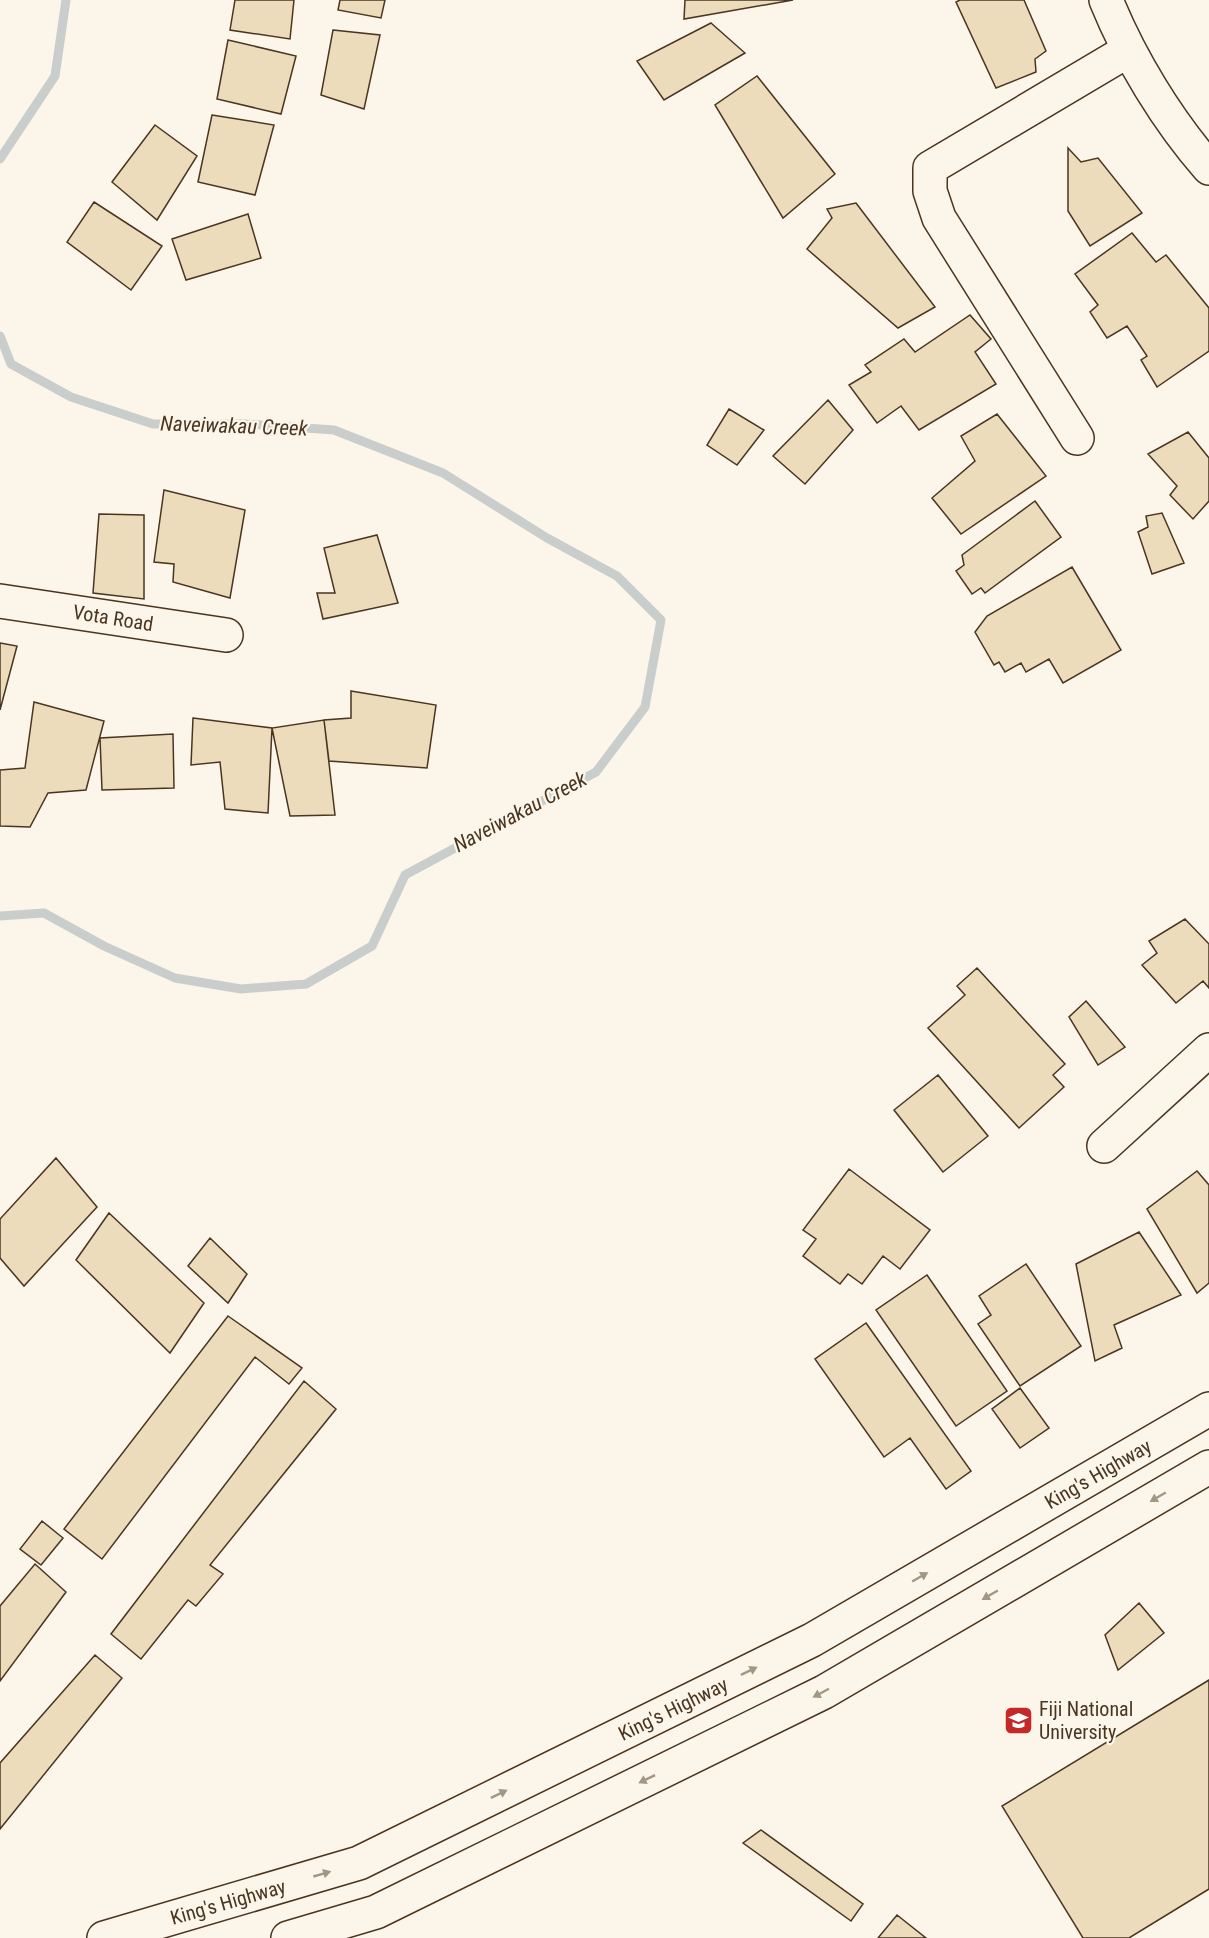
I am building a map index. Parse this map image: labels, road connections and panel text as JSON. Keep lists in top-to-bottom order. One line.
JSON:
{"streets":{"main road":["Vota Road","King's Highway"]},"water":["Naveiwakau Creek"],"places":{"school or university":["Fiji National University"]}}
